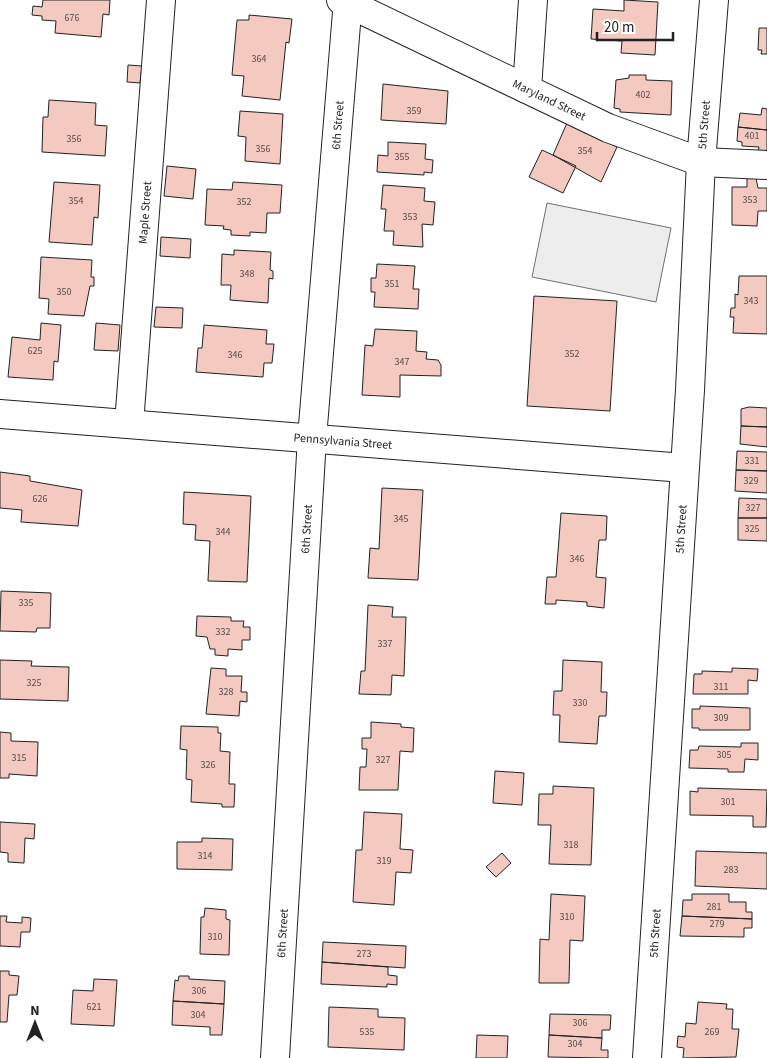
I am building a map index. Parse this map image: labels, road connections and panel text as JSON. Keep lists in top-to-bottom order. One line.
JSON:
{"streets":{"street":["Maryland Street","6th Street","5th Street","Maple Street","Pennsylvania Street"]},"crossings":[["Maryland Street","6th Street"],["Maryland Street","5th Street"],["6th Street","Pennsylvania Street"],["5th Street","Pennsylvania Street"],["Maple Street","Pennsylvania Street"]],"house_numbers":["676","364","402","359","401","356","356","354","355","353","354","352","353","348","351","350","343","625","352","346","347","331","329","626","327","345","325","344","346","335","332","337","325","311","328","330","309","305","315","327","326","301","318","314","319","283","281","310","279","310","273","306","621","304","306","535","269","304"],"scale_bar":"20 m","north":"top"}
